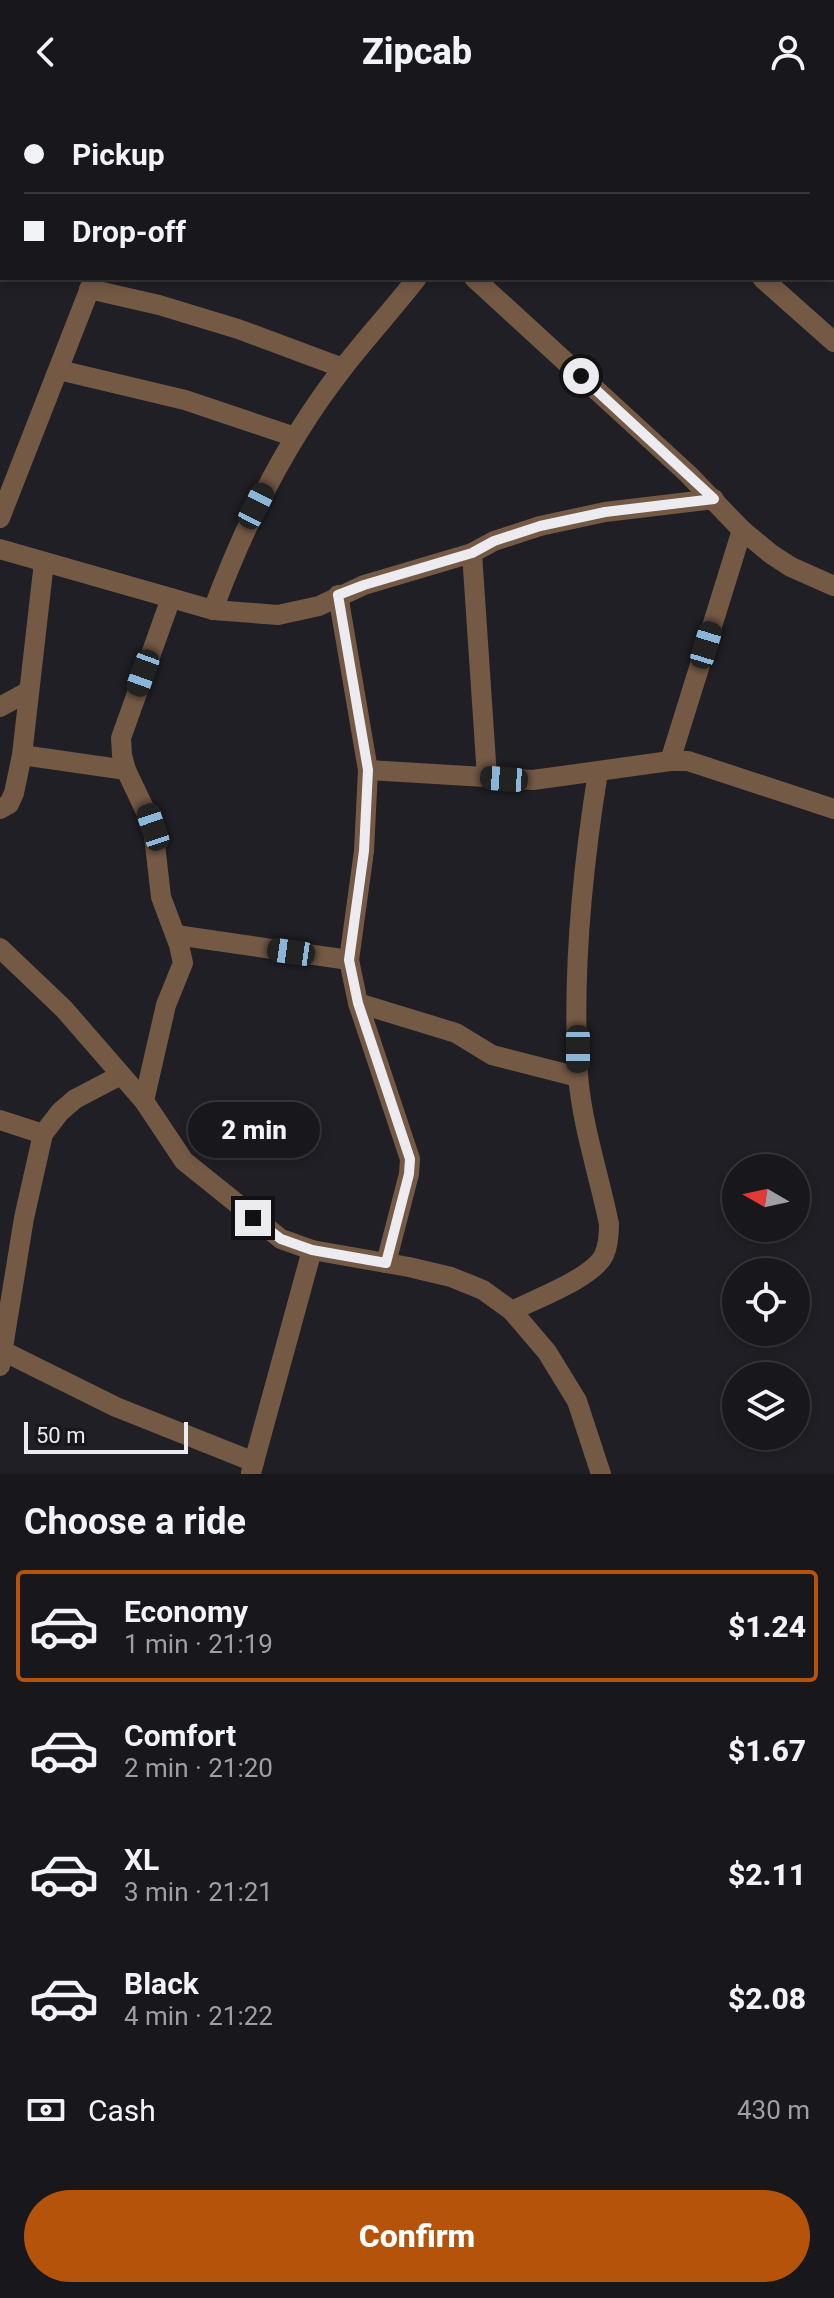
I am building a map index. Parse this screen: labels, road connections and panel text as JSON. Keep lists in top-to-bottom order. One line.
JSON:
{"scale_bar":"50 m","north":"left","page":{"header":"Zipcab","banner":["Pickup","Drop-off"],"bubble":"2 min","scale":"50 m","heading":"Choose a ride","list":[{"name":"Economy","note":"1 min · 21:19","value":"$1.24"},{"name":"Comfort","note":"2 min · 21:20","value":"$1.67"},{"name":"XL","note":"3 min · 21:21","value":"$2.11"},{"name":"Black","note":"4 min · 21:22","value":"$2.08"}],"pay":["Cash","430 m"],"buttons":"Confirm"}}
